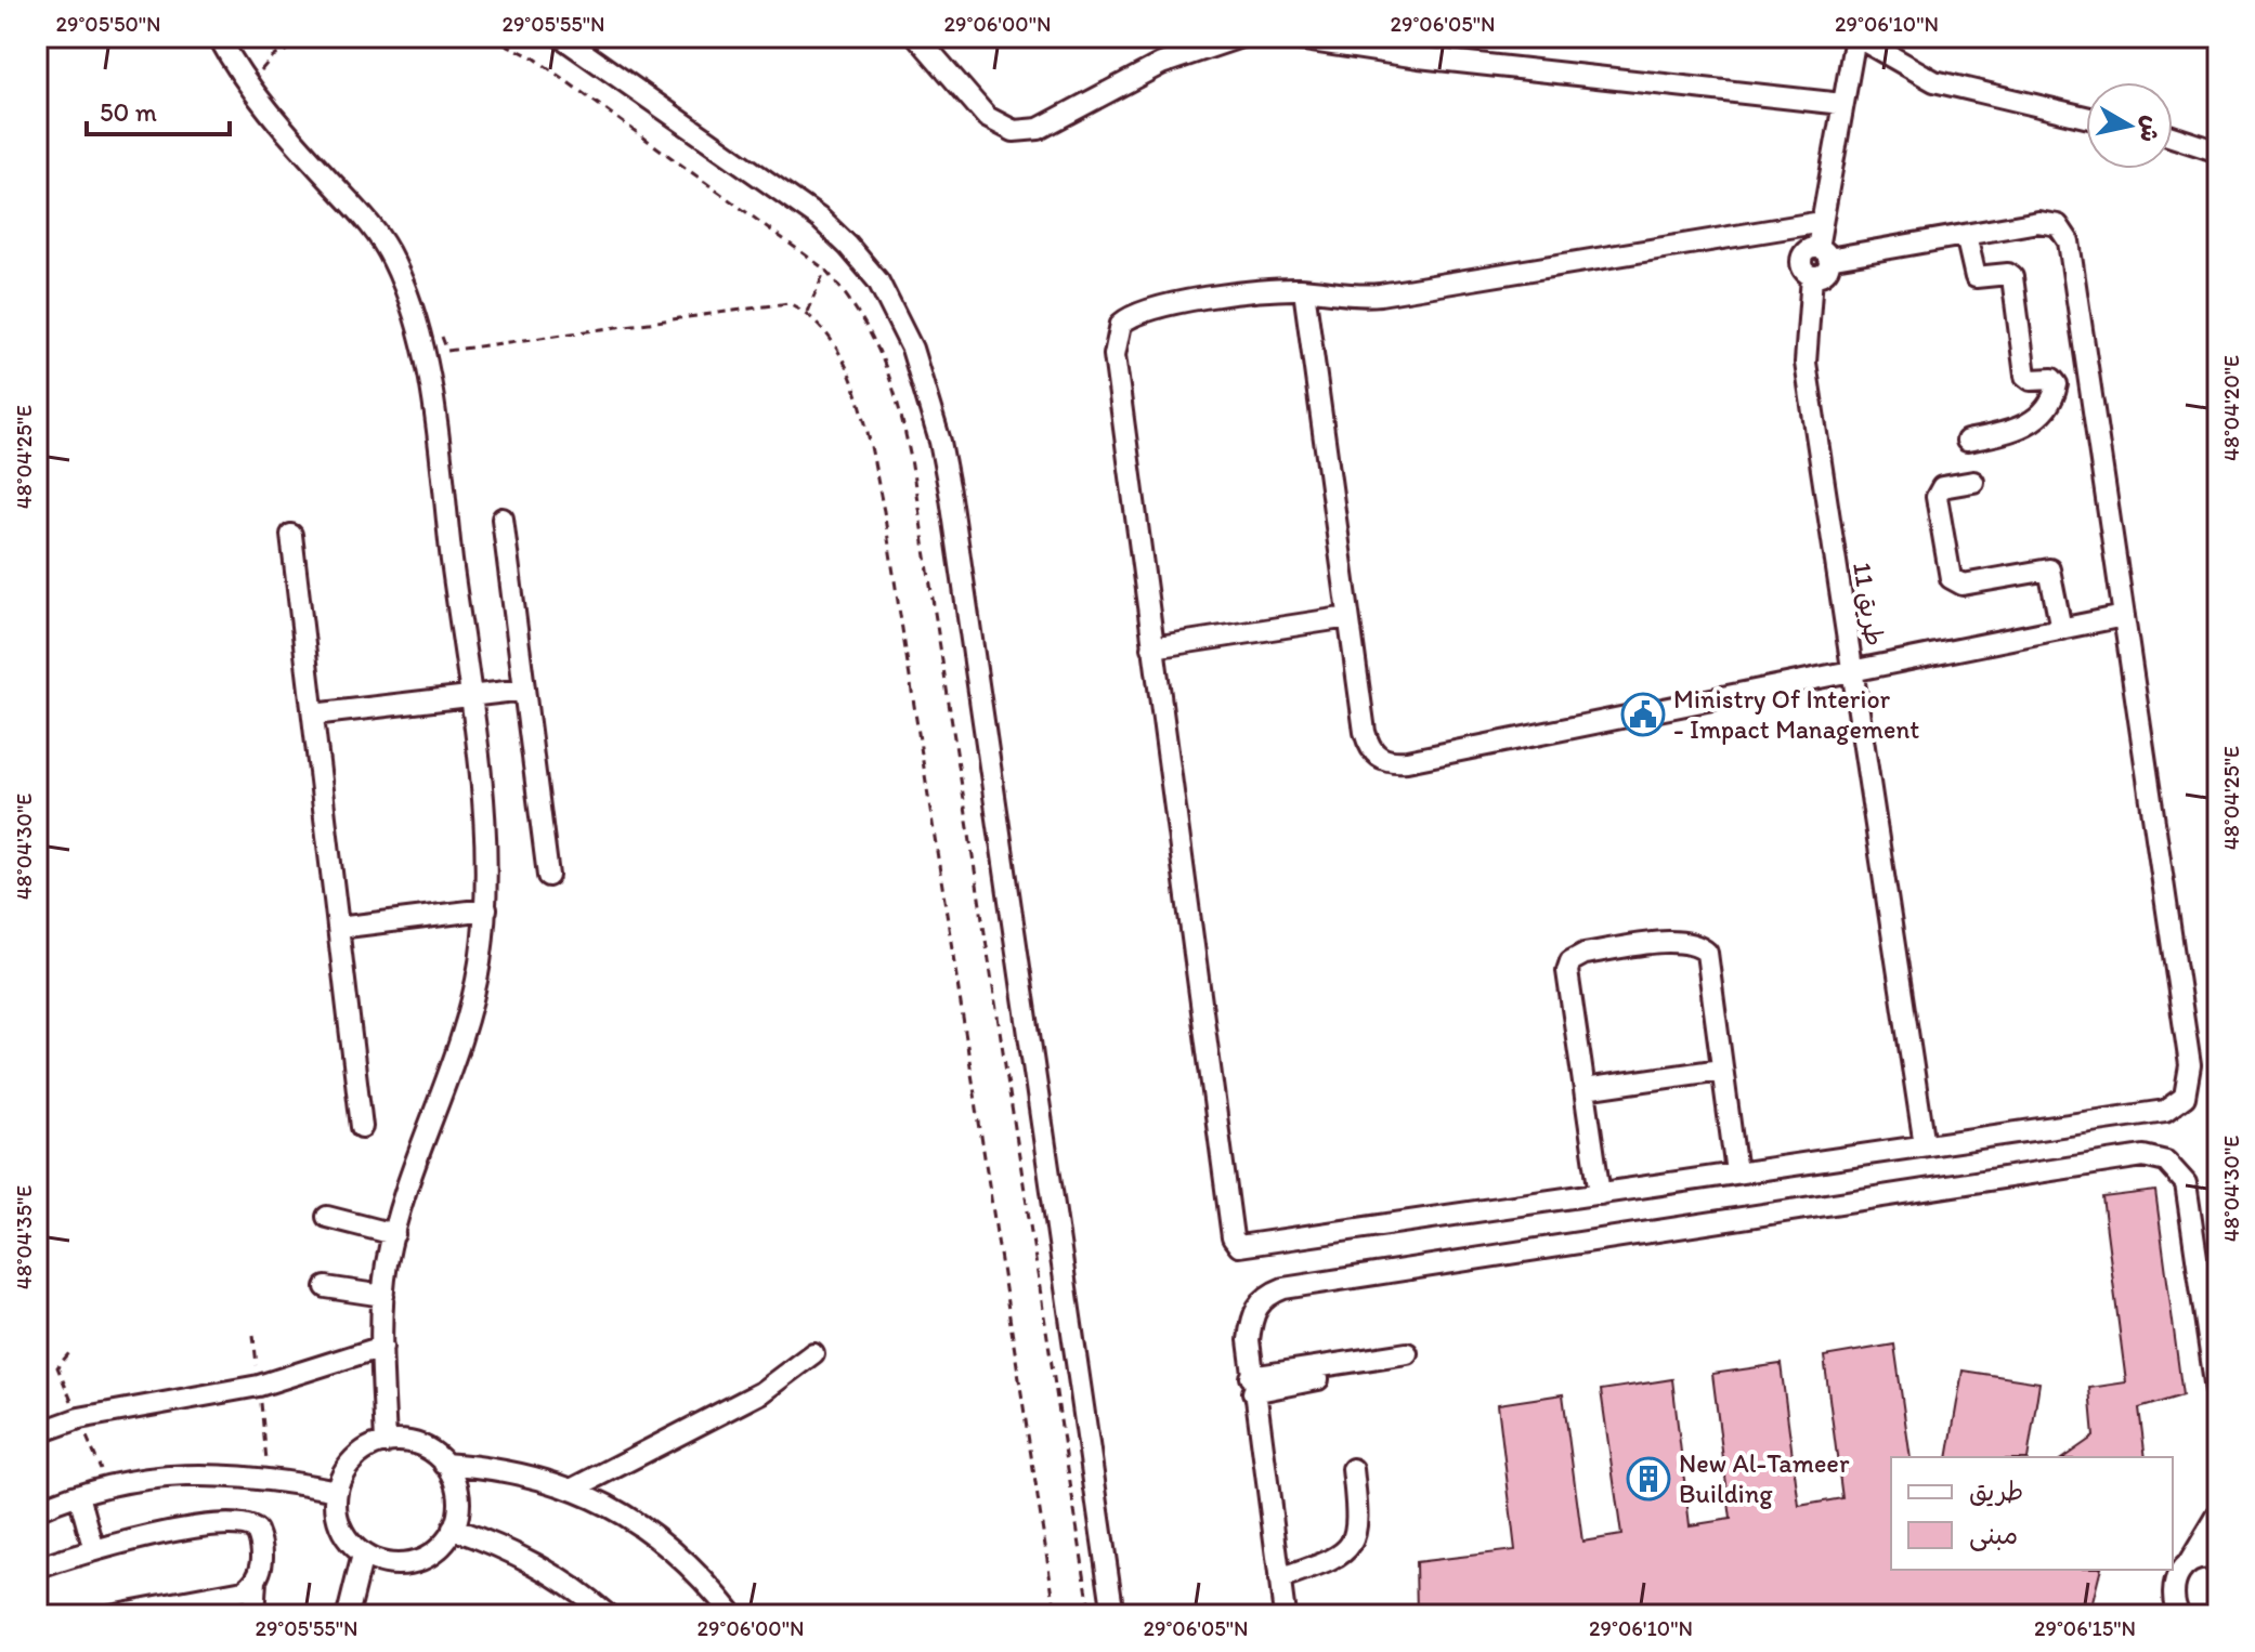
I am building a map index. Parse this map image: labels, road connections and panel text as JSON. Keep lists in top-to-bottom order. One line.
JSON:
{"streets":{"street":["طريق 11"]},"places":{"public building":["Ministry Of Interior - Impact Management"],"building":["New Al-Tameer Building"]},"legend":["طريق","مبنى"],"scale_bar":"50 m","north":"right","coordinates":["29°05'50\"N","29°05'55\"N","29°06'00\"N","29°06'05\"N","29°06'10\"N","48°04'20\"E","48°04'25\"E","48°04'30\"E","48°04'35\"E","29°06'15\"N"]}
